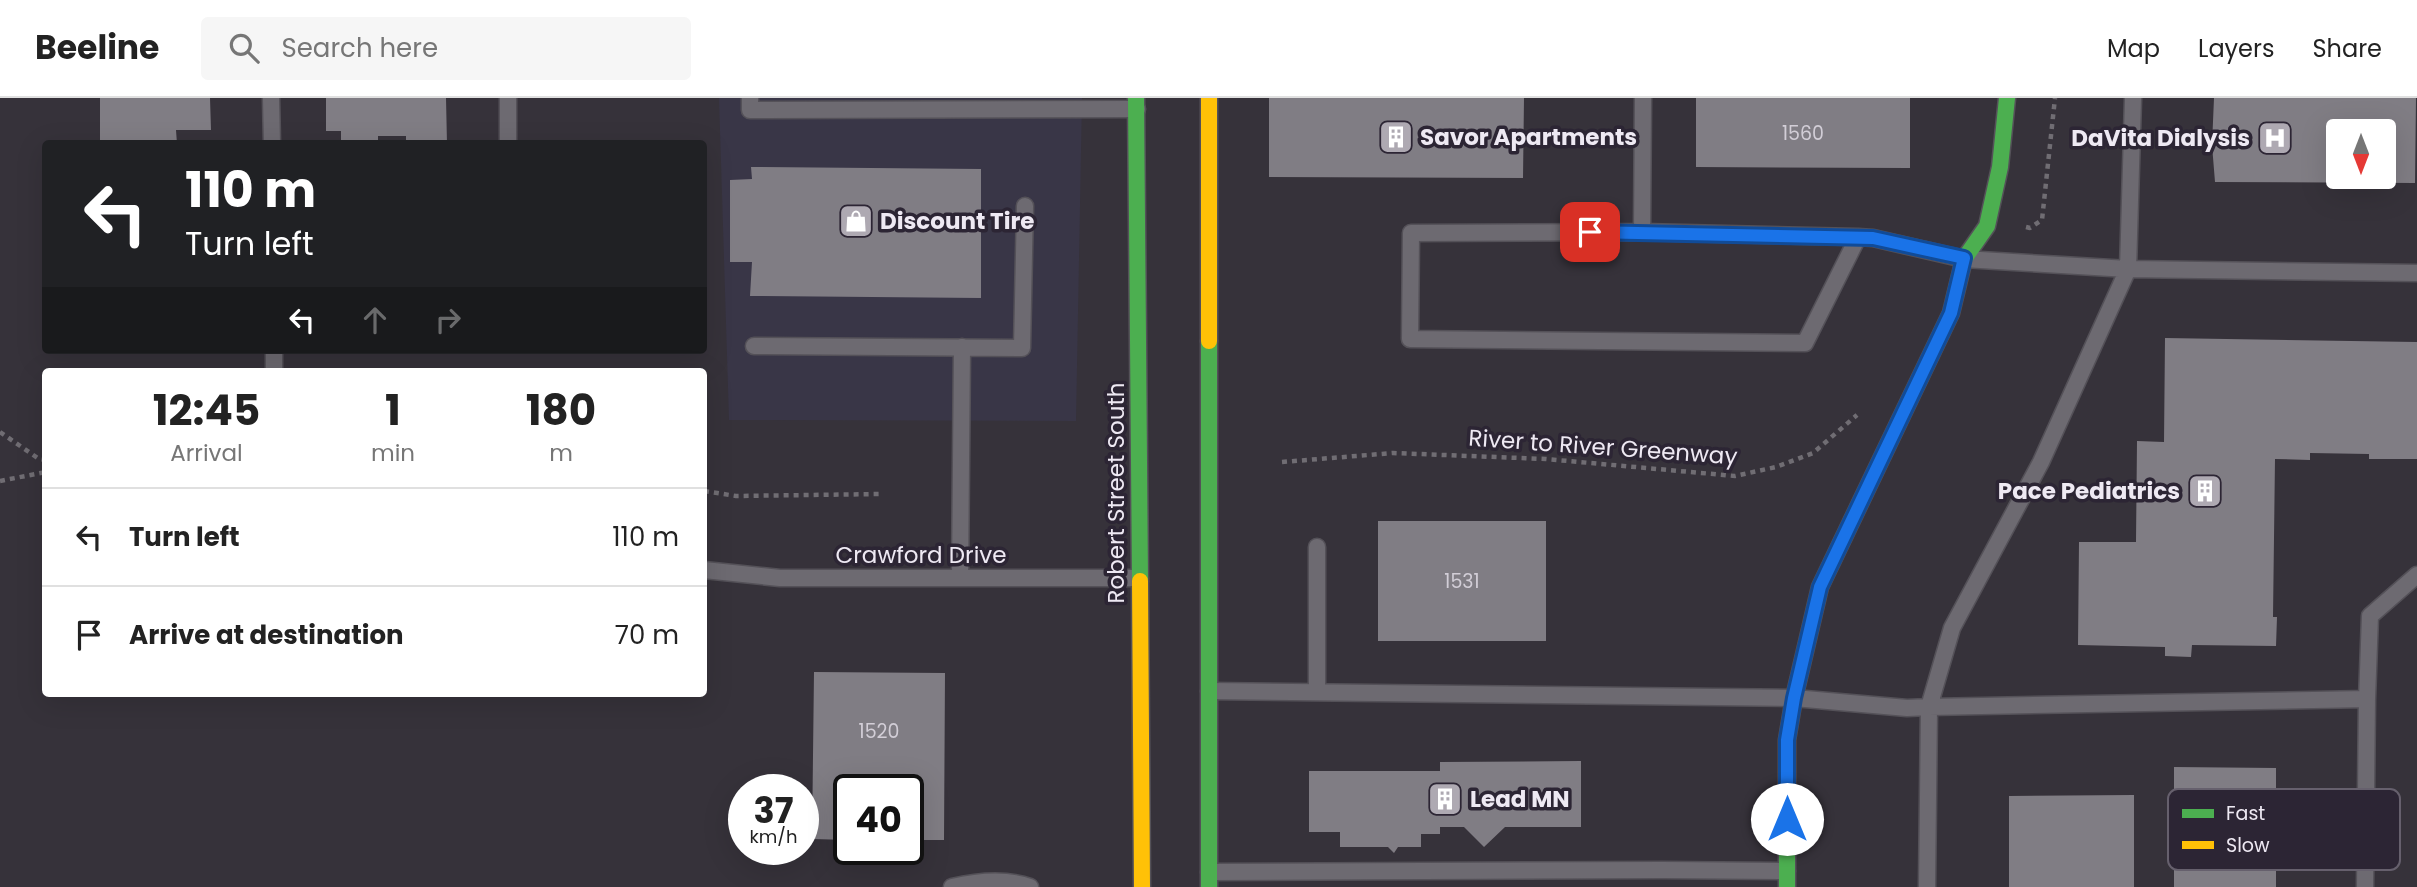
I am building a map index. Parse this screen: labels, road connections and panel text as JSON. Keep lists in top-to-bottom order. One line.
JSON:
{"streets":{"main road":["Robert Street South"],"lane":["Crawford Drive"],"path":["River to River Greenway"]},"crossings":[["Robert Street South","Crawford Drive"]],"places":{"building":["Savor Apartments","Pace Pediatrics","Lead MN"],"hospital":["DaVita Dialysis"],"shop":["Discount Tire"]},"house_numbers":["1560","1531","1520"],"legend":["Fast","Slow"],"north":"bottom","page":{"header":"Beeline","search":"Search here","nav":["Map","Layers","Share"],"turn":["110 m","Turn left"],"eta":["12:45","Arrival","1","min","180","m"],"list":[{"name":"Turn left","value":"110 m"},{"name":"Arrive at destination","value":"70 m"}],"speed":"37 km/h","limit":"40"}}
